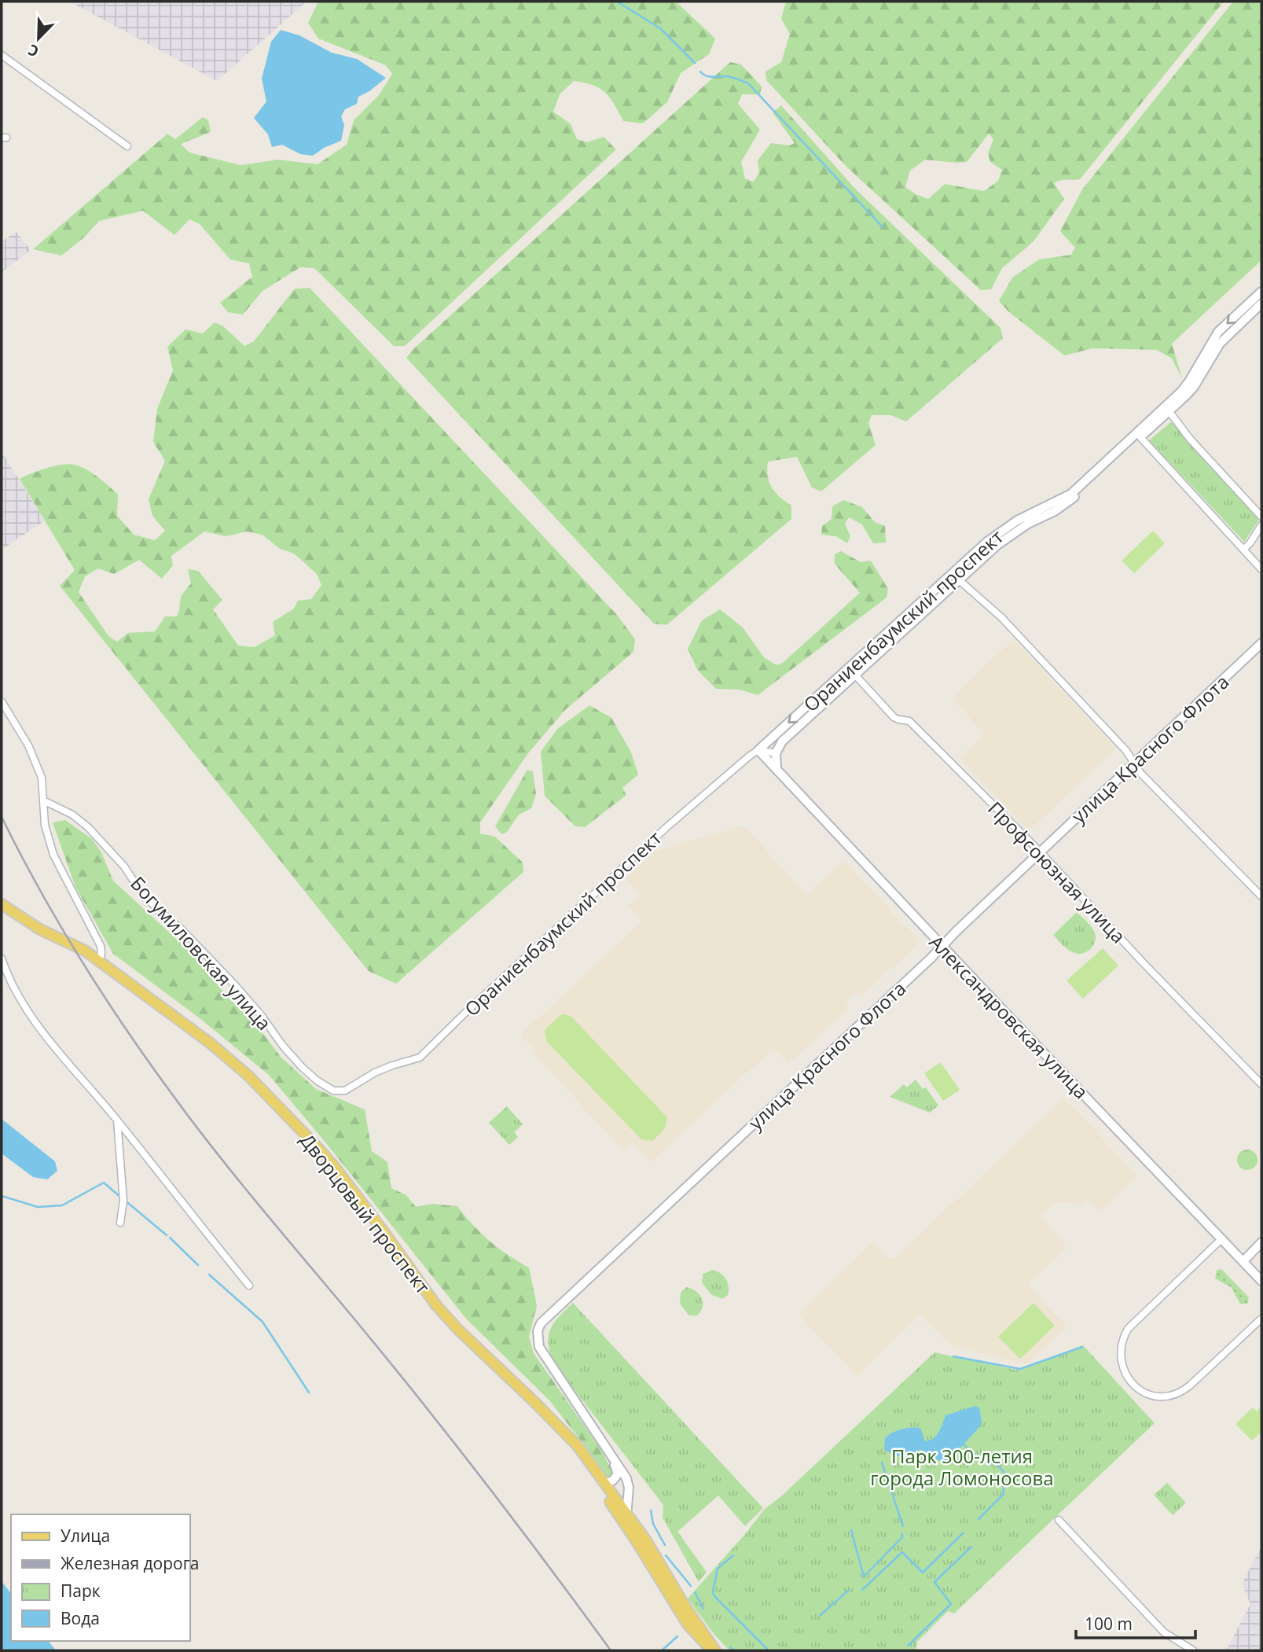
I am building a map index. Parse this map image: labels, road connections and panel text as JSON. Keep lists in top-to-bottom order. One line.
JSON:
{"streets":{"main road":["Ораниенбаумский проспект","улица Красного Флота","Александровская улица","Дворцовый проспект"],"street":["Профсоюзная улица","Богумиловская улица"]},"crossings":[["Ораниенбаумский проспект","Профсоюзная улица"],["Ораниенбаумский проспект","Богумиловская улица"],["Ораниенбаумский проспект","Александровская улица"],["улица Красного Флота","Профсоюзная улица"],["улица Красного Флота","Александровская улица"],["улица Красного Флота","Дворцовый проспект"]],"parks":["Парк 300-летия города Ломоносова"],"legend":["Улица","Железная дорога","Парк","Вода"],"scale_bar":"100 m","north":"bottom left"}
